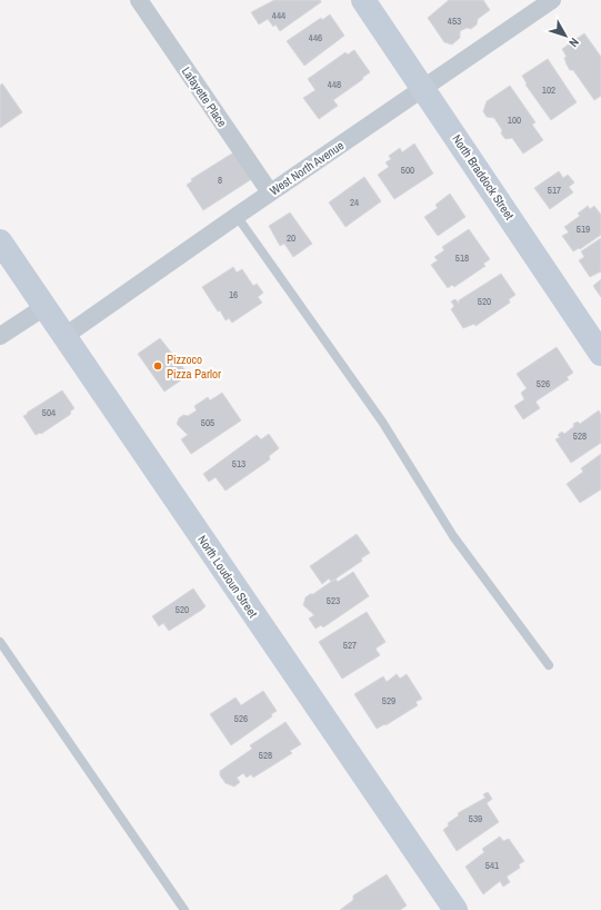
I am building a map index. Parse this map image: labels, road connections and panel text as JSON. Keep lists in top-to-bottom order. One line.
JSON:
{"streets":{"street":["Lafayette Place","West North Avenue","North Braddock Street","North Loudoun Street"]},"crossings":[["Lafayette Place","West North Avenue"],["West North Avenue","North Braddock Street"],["West North Avenue","North Loudoun Street"]],"places":["Pizzoco Pizza Parlor"],"house_numbers":["444","453","446","448","102","100","500","8","517","24","519","20","518","16","520","526","504","505","528","513","523","520","527","529","526","528","539","541"],"north":"bottom right"}
